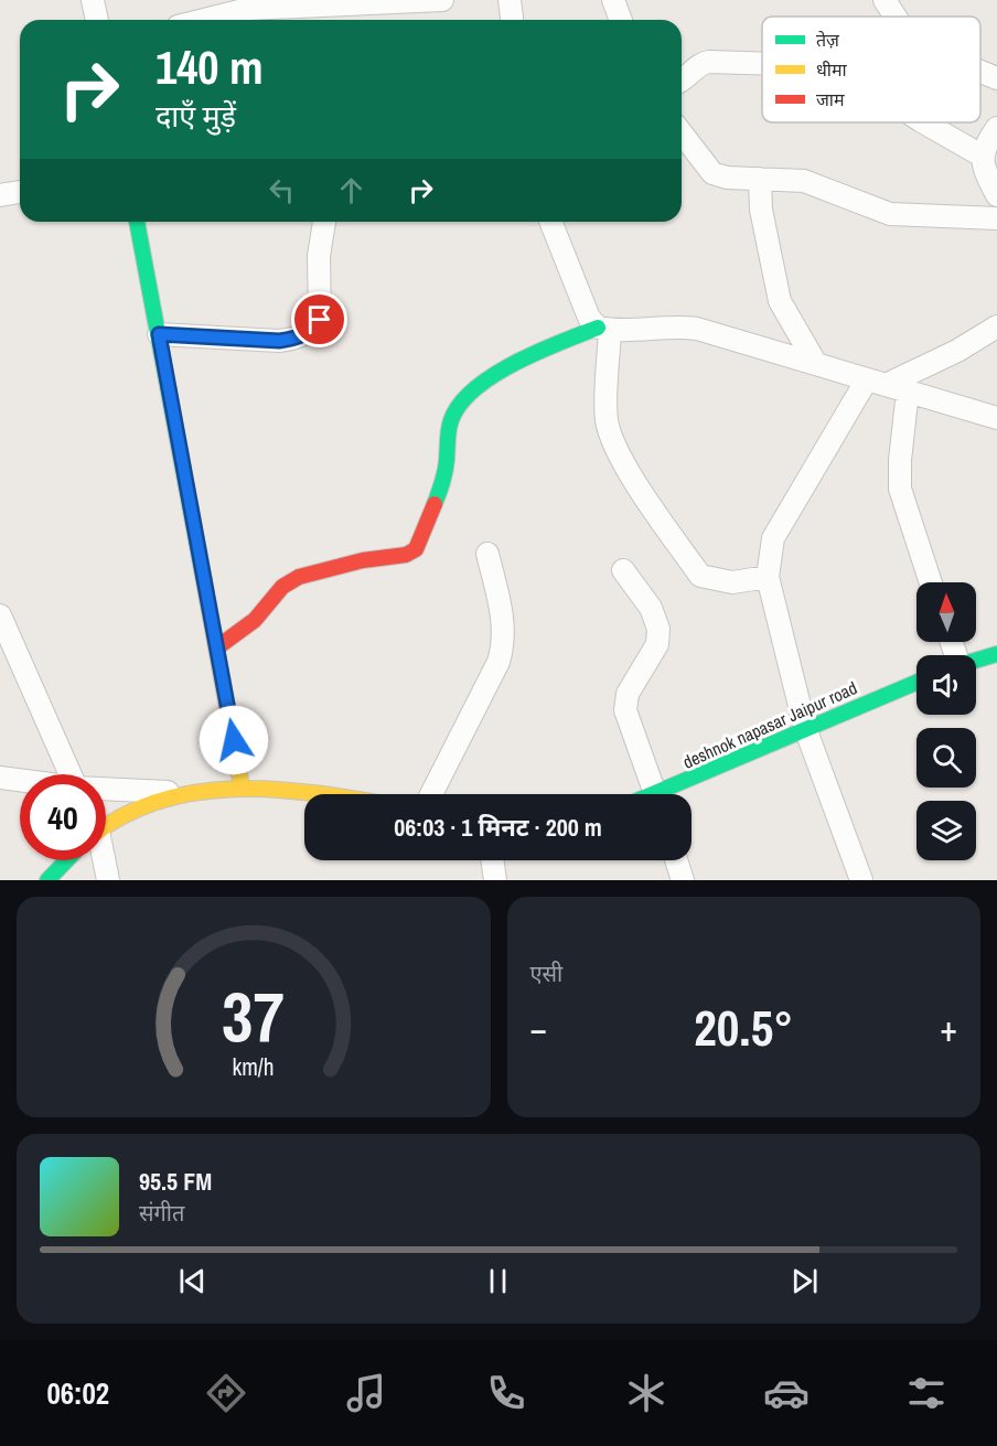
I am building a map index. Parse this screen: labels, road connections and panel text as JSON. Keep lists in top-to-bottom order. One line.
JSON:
{"streets":{"street":["deshnok napasar Jaipur road"]},"legend":["तेज़","धीमा","जाम"],"north":"top","page":{"turn":["140 m","दाएँ मुड़ें"],"limit":"40","trip":"06:03 · 1 मिनट · 200 m","tile":"एसी","heat":["−","20.5°","+"],"song":["95.5 FM","संगीत"],"tabs":"06:02","gauge":["37","km/h"]}}
